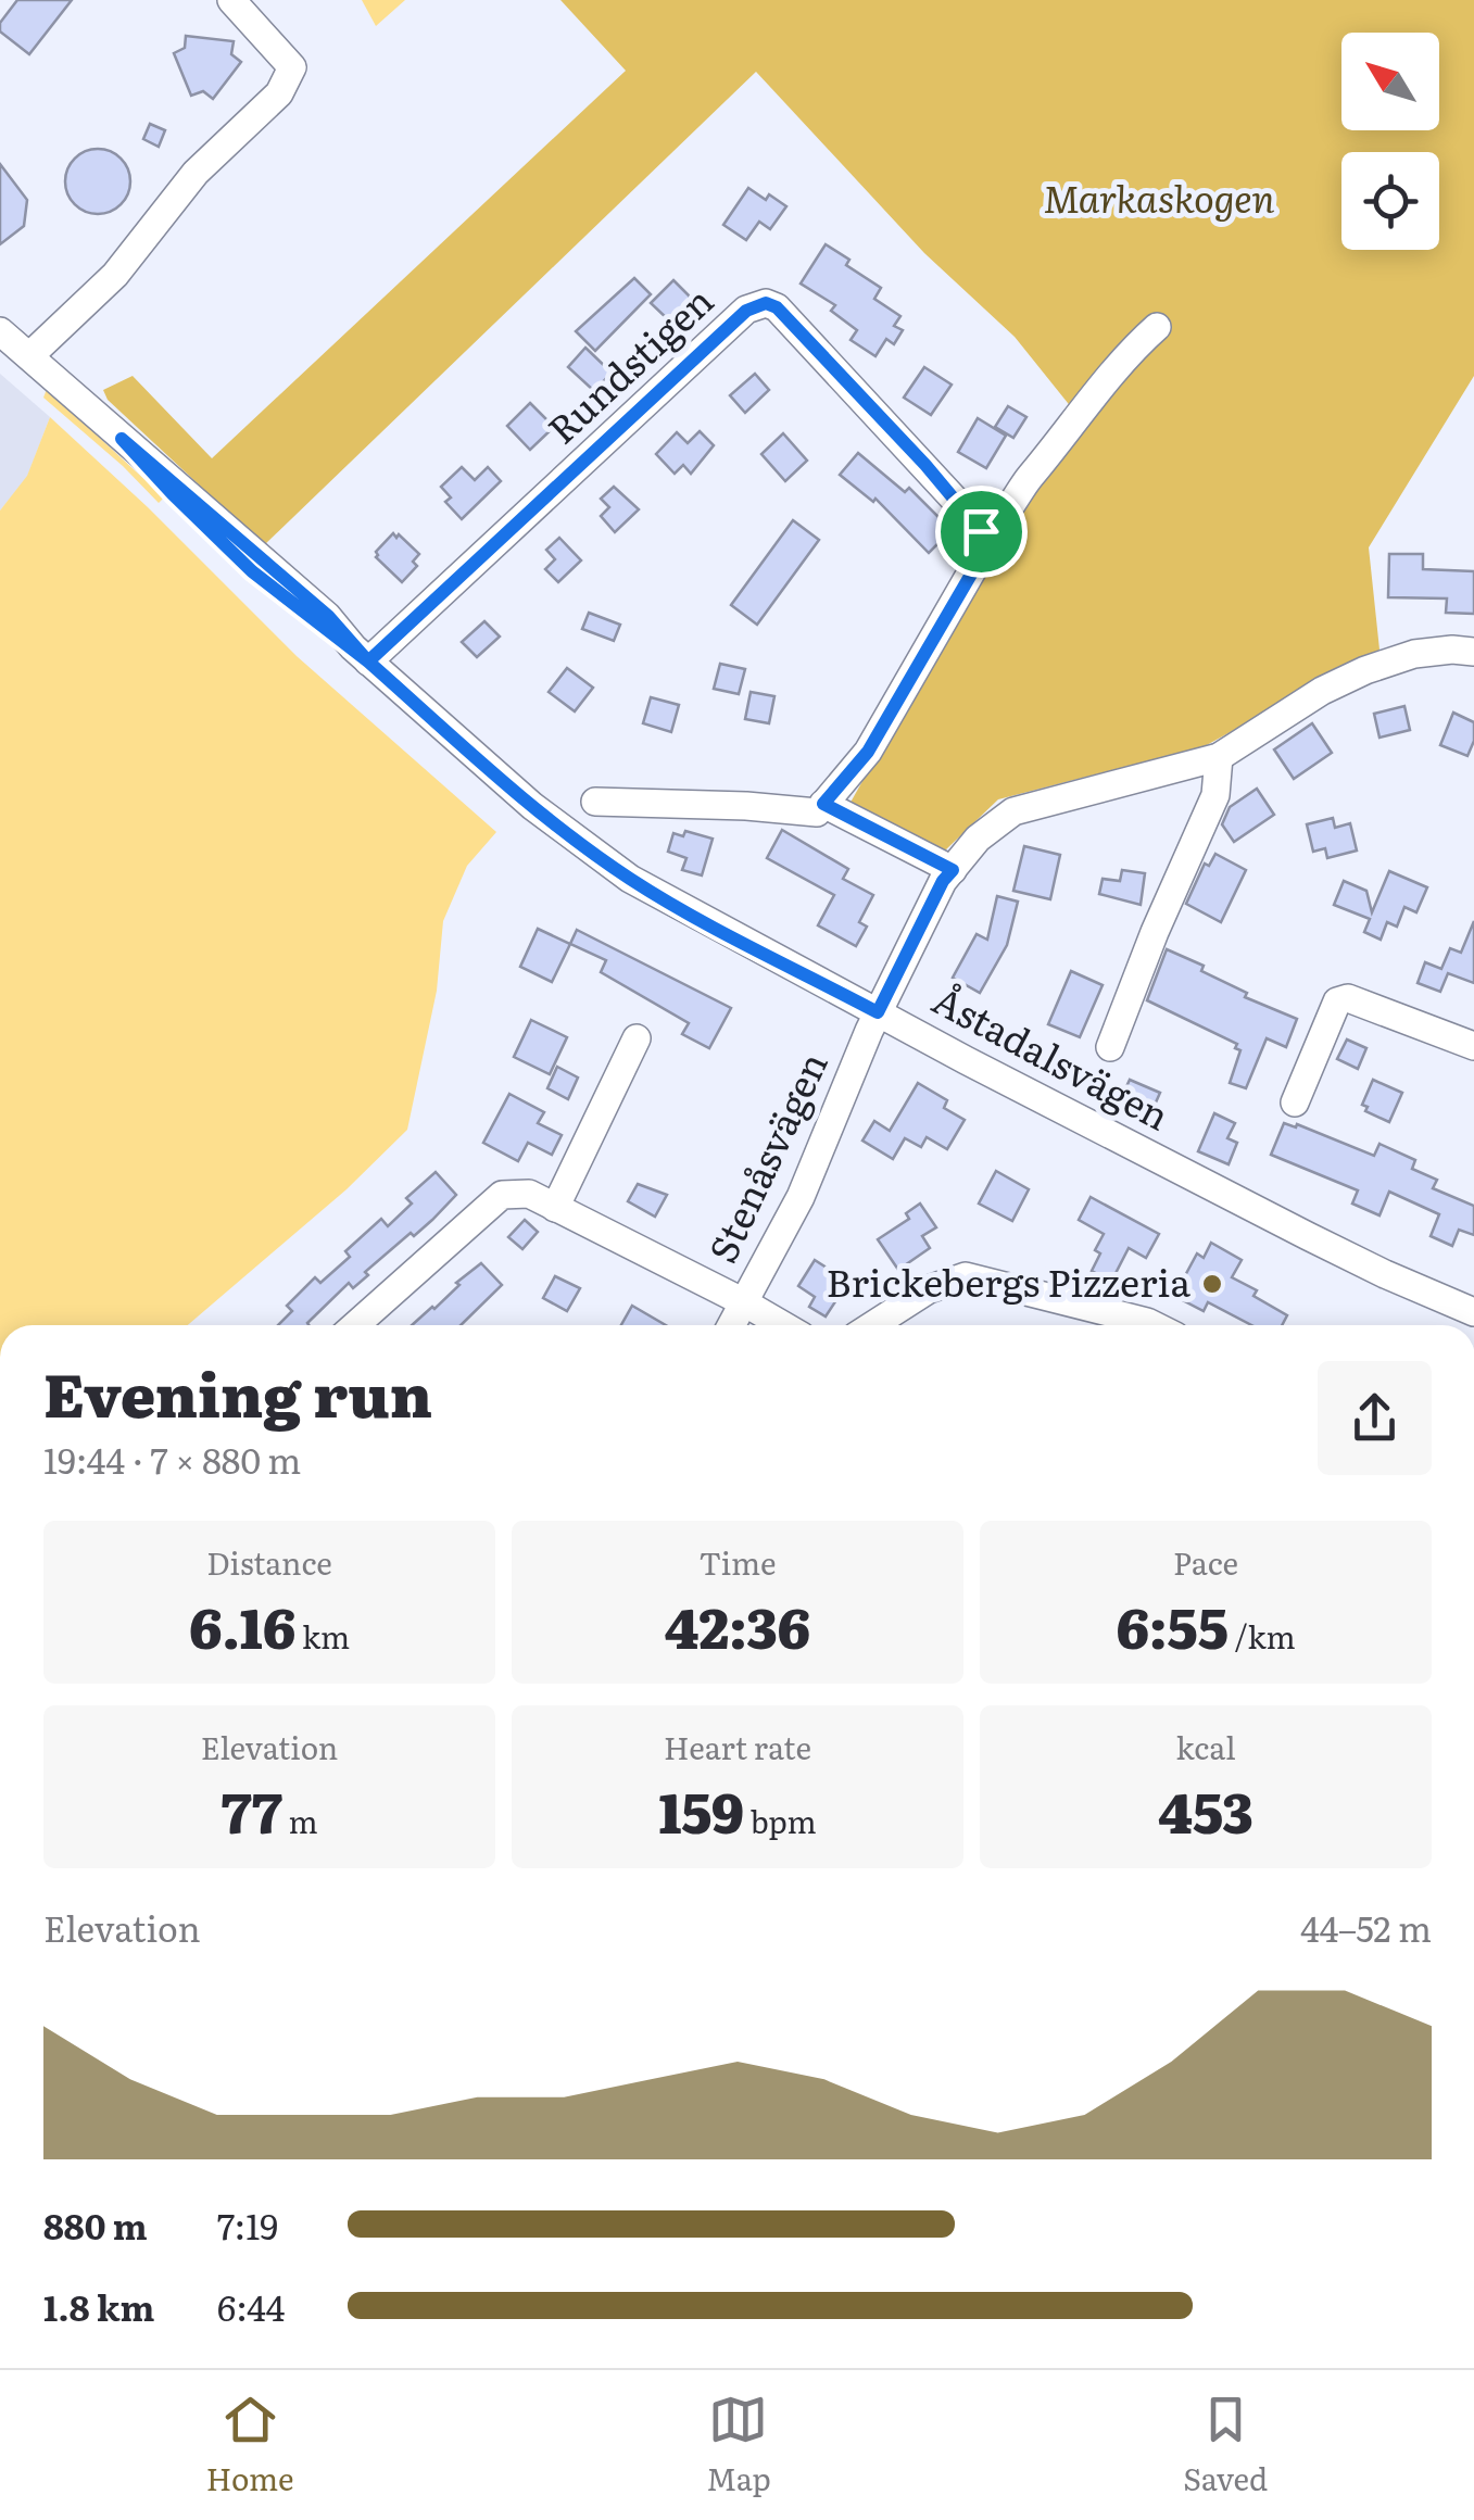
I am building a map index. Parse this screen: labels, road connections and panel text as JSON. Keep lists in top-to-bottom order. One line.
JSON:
{"streets":{"street":["Rundstigen","Åstadalsvägen","Stenåsvägen"]},"crossings":[["Rundstigen","Åstadalsvägen"],["Åstadalsvägen","Stenåsvägen"]],"parks":["Markaskogen"],"places":["Brickebergs Pizzeria"],"north":"top left","page":{"heading":["Evening run","19:44 · 7 × 880 m"],"stats":[["Distance","6.16 km"],["Time","42:36"],["Pace","6:55 /km"],["Elevation","77 m"],["Heart rate","159 bpm"],["kcal","453"]],"chart":["Elevation","44–52 m"],"list":[{"name":"880 m","note":"7:19"},{"name":"1.8 km","note":"6:44"}],"tabs":["Home","Map","Saved"]}}
